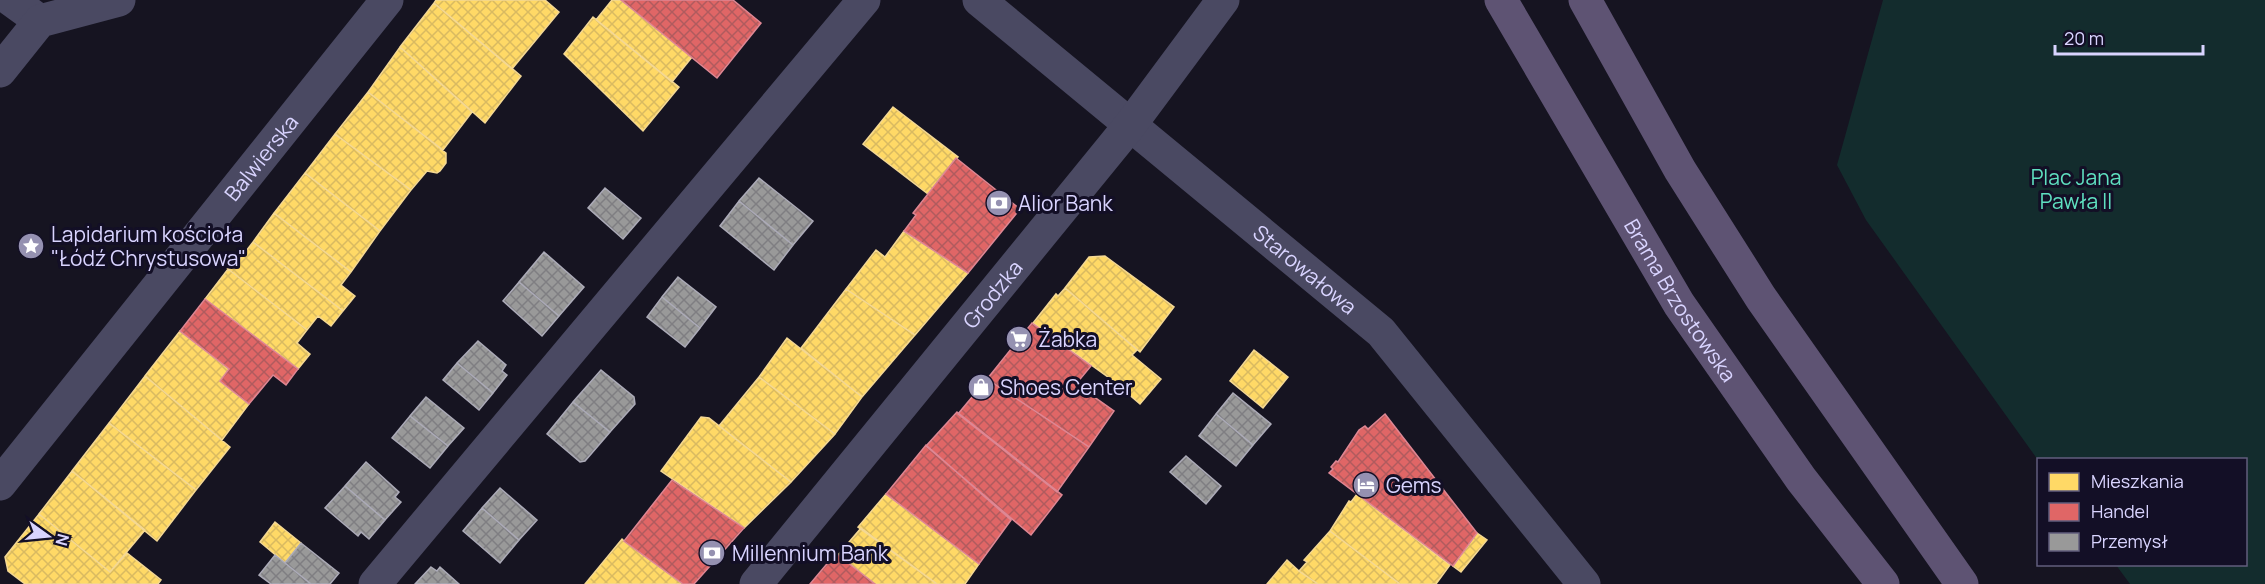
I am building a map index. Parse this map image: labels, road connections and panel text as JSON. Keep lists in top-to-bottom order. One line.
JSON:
{"streets":{"main road":["Brama Brzostowska"],"street":["Balwierska","Starowałowa","Grodzka"]},"crossings":[["Starowałowa","Grodzka"]],"parks":["Plac Jana Pawła II"],"places":{"bank":["Alior Bank","Millennium Bank"],"place":["Lapidarium kościoła \"Łódź Chrystusowa\""],"supermarket":["Żabka"],"shop":["Shoes Center"],"hotel":["Gems"]},"legend":["Mieszkania","Handel","Przemysł"],"scale_bar":"20 m","north":"right"}
